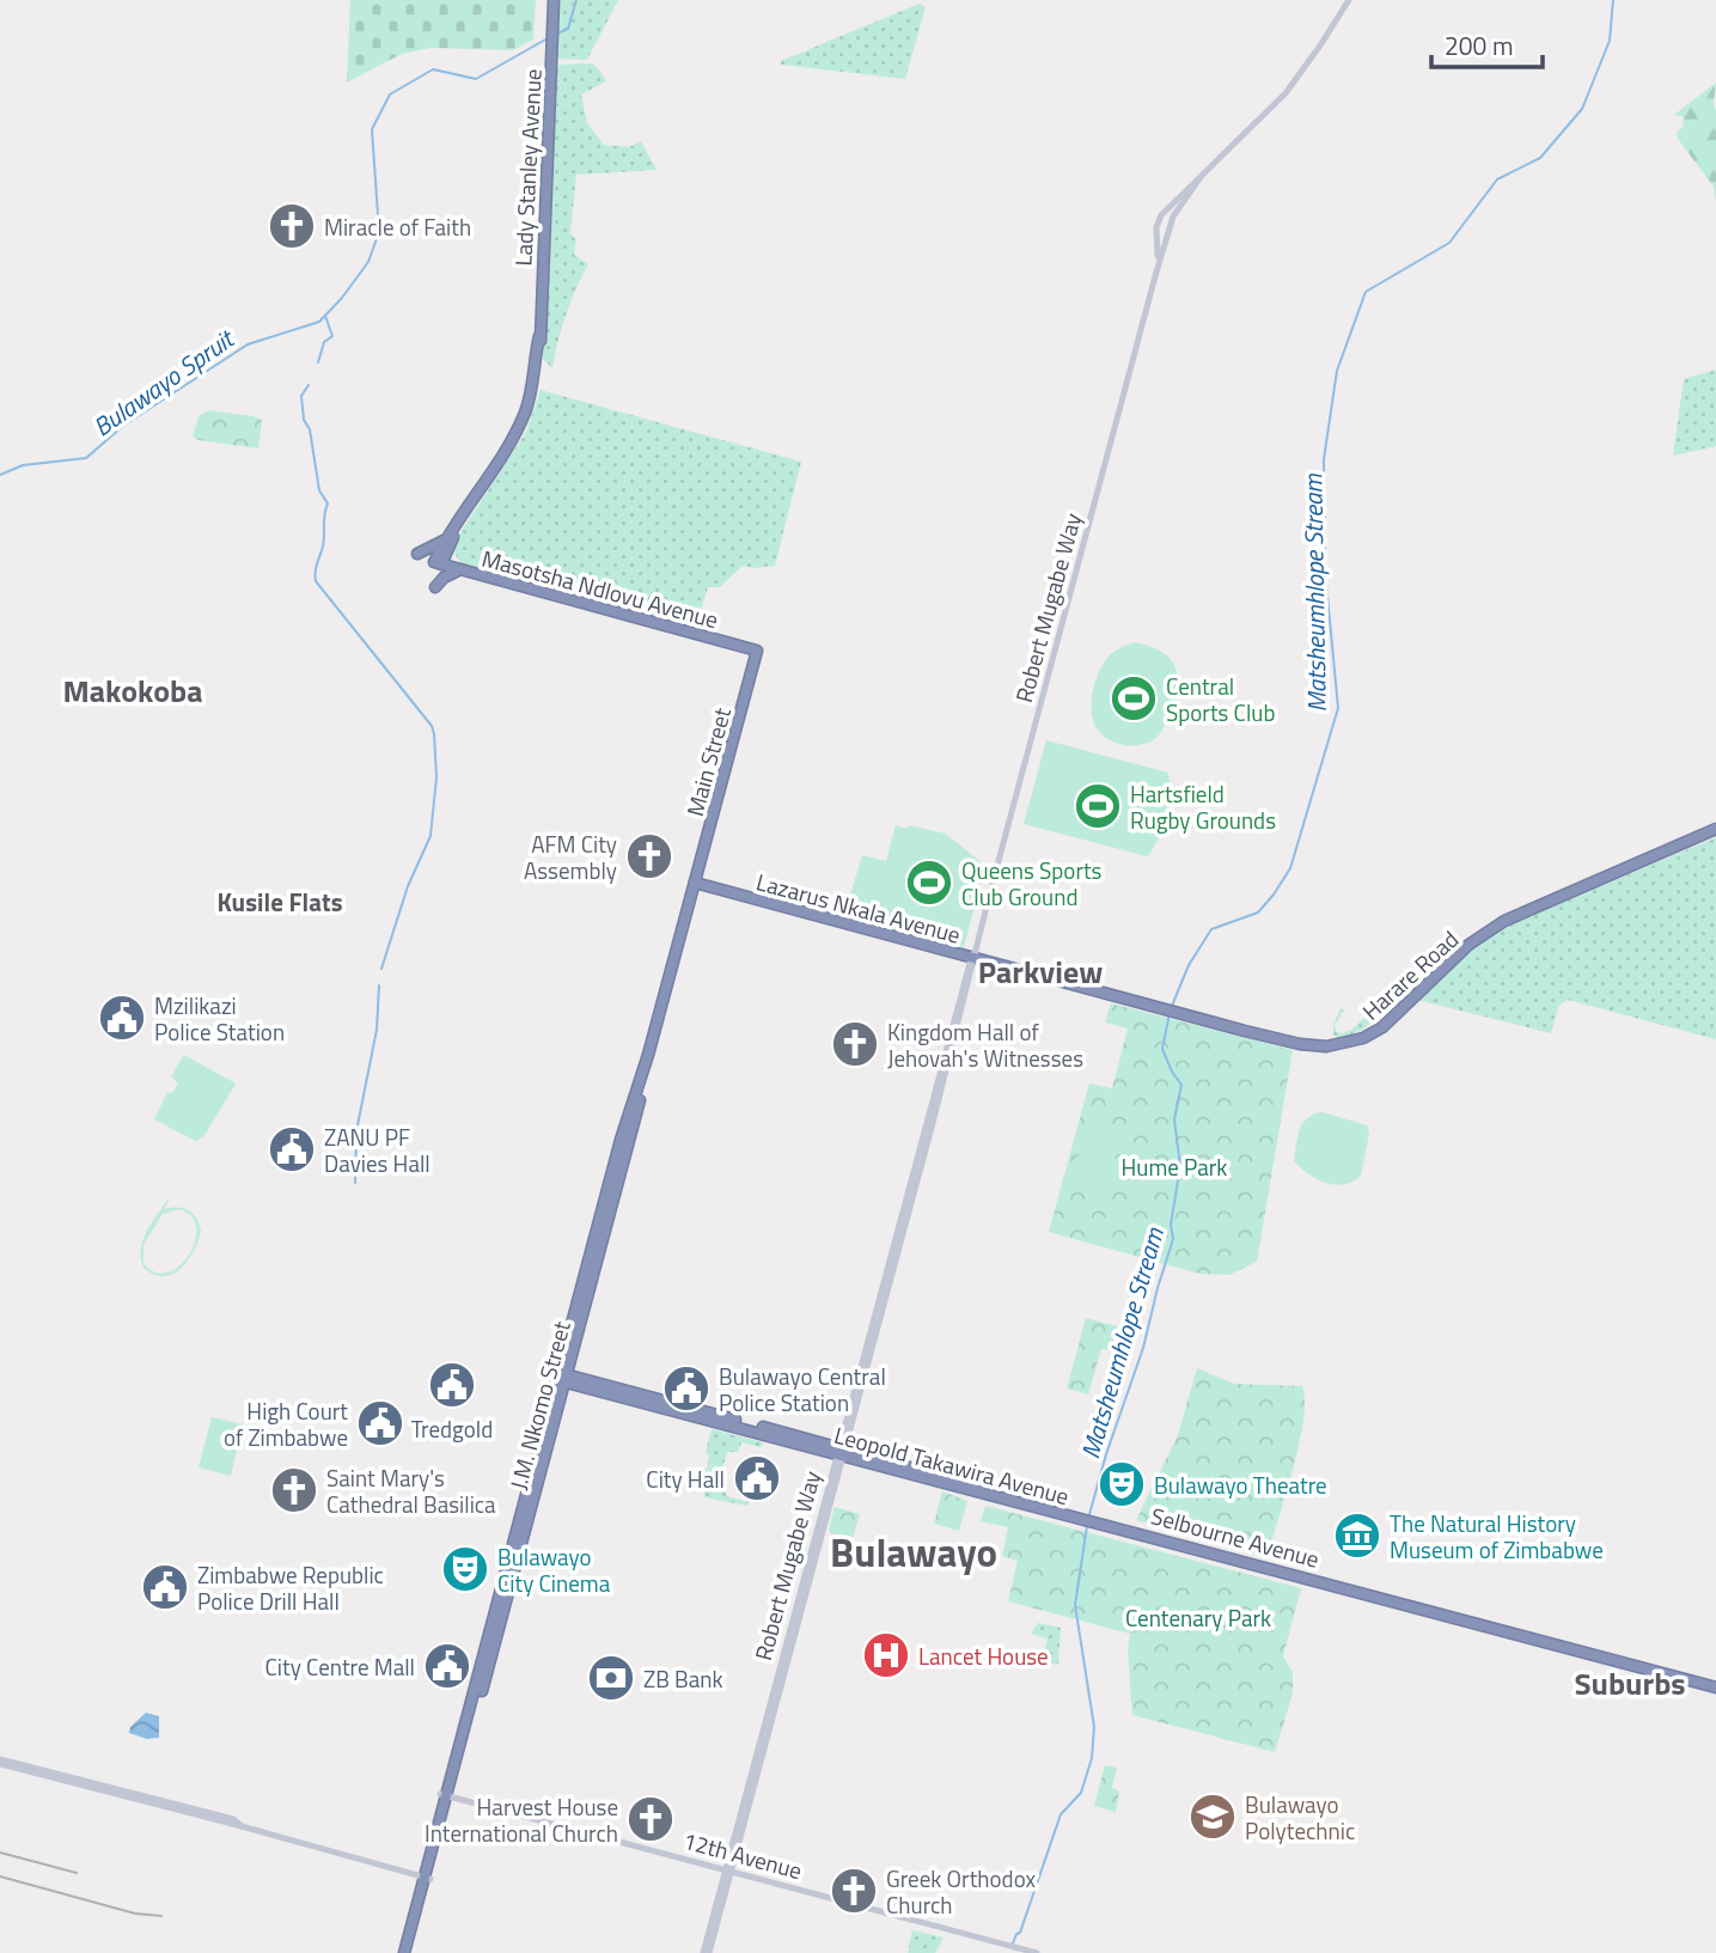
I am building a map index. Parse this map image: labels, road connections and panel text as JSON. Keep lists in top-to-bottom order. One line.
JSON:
{"streets":{"highway":["Lady Stanley Avenue","Masotsha Ndlovu Avenue","Main Street","Lazarus Nkala Avenue","Harare Road","J.M. Nkomo Street","Leopold Takawira Avenue","Selbourne Avenue"],"main road":["Robert Mugabe Way","12th Avenue"]},"crossings":[["Lady Stanley Avenue","Masotsha Ndlovu Avenue"],["Masotsha Ndlovu Avenue","Main Street"],["Robert Mugabe Way","Lazarus Nkala Avenue"],["Robert Mugabe Way","Leopold Takawira Avenue"],["Robert Mugabe Way","12th Avenue"],["Main Street","Lazarus Nkala Avenue"],["Main Street","J.M. Nkomo Street"],["Lazarus Nkala Avenue","Harare Road"],["Lazarus Nkala Avenue","J.M. Nkomo Street"],["J.M. Nkomo Street","Leopold Takawira Avenue"],["J.M. Nkomo Street","12th Avenue"],["Leopold Takawira Avenue","Selbourne Avenue"]],"districts":["Makokoba","Kusile Flats","Parkview","Bulawayo","Suburbs"],"water":["Bulawayo Spruit","Matsheumhlope Stream"],"parks":["Hume Park","Centenary Park"],"places":{"church":["Miracle of Faith","AFM City Assembly","Kingdom Hall of Jehovah's Witnesses","Saint Mary's Cathedral Basilica","Harvest House International Church","Greek Orthodox Church"],"sports":["Central Sports Club","Hartsfield Rugby Grounds","Queens Sports Club Ground"],"public building":["Mzilikazi Police Station","ZANU PF Davies Hall","Tredgold","Bulawayo Central Police Station","High Court of Zimbabwe","City Hall","Zimbabwe Republic Police Drill Hall","City Centre Mall"],"theatre":["Bulawayo Theatre","Bulawayo City Cinema"],"museum":["The Natural History Museum of Zimbabwe"],"hospital":["Lancet House"],"bank":["ZB Bank"],"school or university":["Bulawayo Polytechnic"]},"scale_bar":"200 m"}
